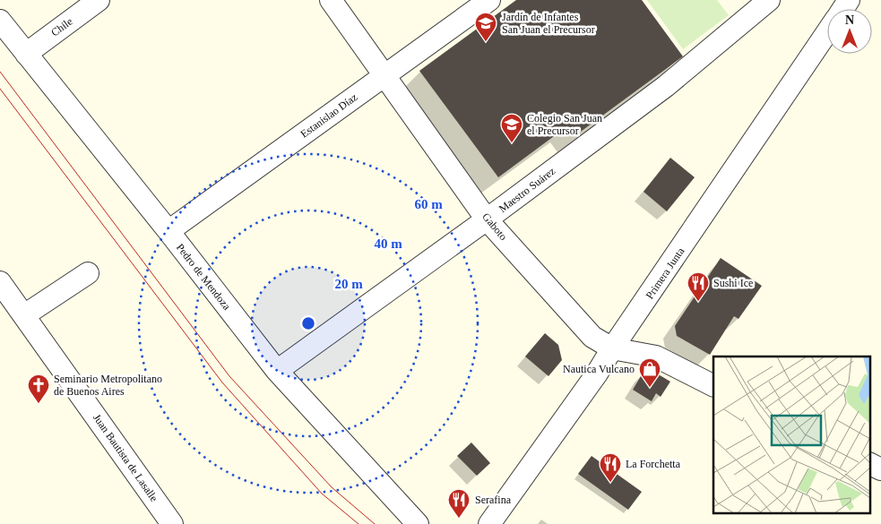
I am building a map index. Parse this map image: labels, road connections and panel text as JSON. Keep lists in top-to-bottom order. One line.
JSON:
{"streets":{"street":["Chile","Estanislao Díaz","Maestro Suárez","Gaboto","Primera Junta","Pedro de Mendoza","Juan Bautista de Lasalle"]},"crossings":[["Chile","Pedro de Mendoza"],["Estanislao Díaz","Gaboto"],["Estanislao Díaz","Pedro de Mendoza"],["Maestro Suárez","Gaboto"],["Maestro Suárez","Pedro de Mendoza"],["Gaboto","Primera Junta"]],"places":{"school or university":["Jardín de Infantes San Juan el Precursor","Colegio San Juan el Precursor"],"restaurant":["Sushi Ice","La Forchetta","Serafina"],"shop":["Nautica Vulcano"],"church":["Seminario Metropolitano de Buenos Aires"]},"north":"top","rings":["60 m","40 m","20 m"]}
